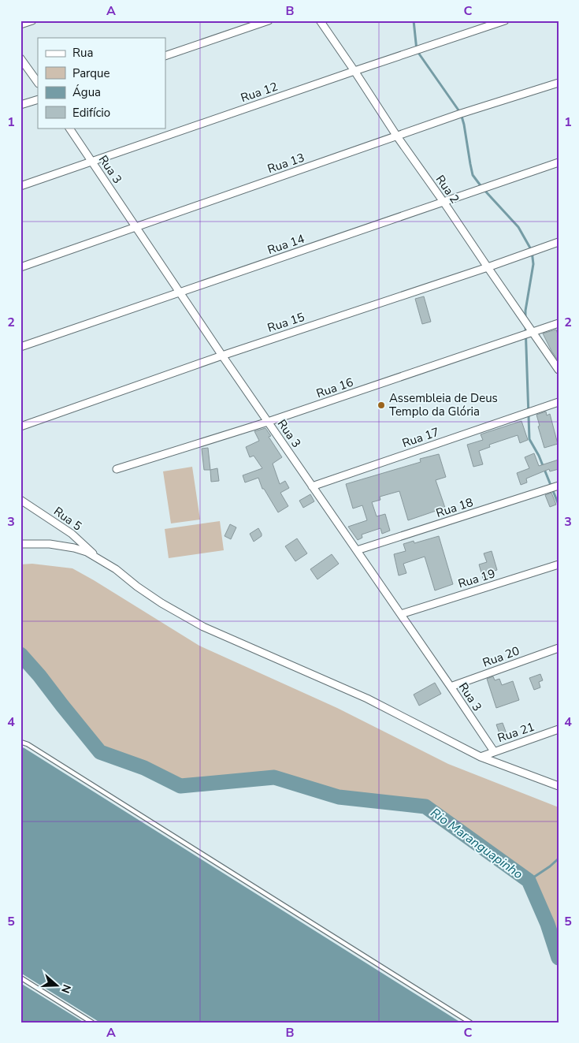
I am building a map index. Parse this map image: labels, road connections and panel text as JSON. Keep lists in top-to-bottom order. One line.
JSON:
{"streets":{"street":["Rua 12","Rua 13","Rua 3","Rua 2","Rua 14","Rua 15","Rua 16","Rua 17","Rua 18","Rua 5","Rua 19","Rua 20","Rua 21"]},"crossings":[["Rua 12","Rua 3"],["Rua 12","Rua 2"],["Rua 13","Rua 3"],["Rua 13","Rua 2"],["Rua 3","Rua 14"],["Rua 3","Rua 15"],["Rua 3","Rua 16"],["Rua 3","Rua 17"],["Rua 3","Rua 18"],["Rua 3","Rua 19"],["Rua 3","Rua 20"],["Rua 3","Rua 21"],["Rua 2","Rua 14"],["Rua 2","Rua 15"],["Rua 2","Rua 16"]],"water":["Rio Maranguapinho"],"places":["Assembleia de Deus Templo da Glória"],"legend":["Rua","Parque","Água","Edifício"],"north":"right","grid":{"columns":["A","B","C"],"rows":["1","2","3","4","5"]}}
